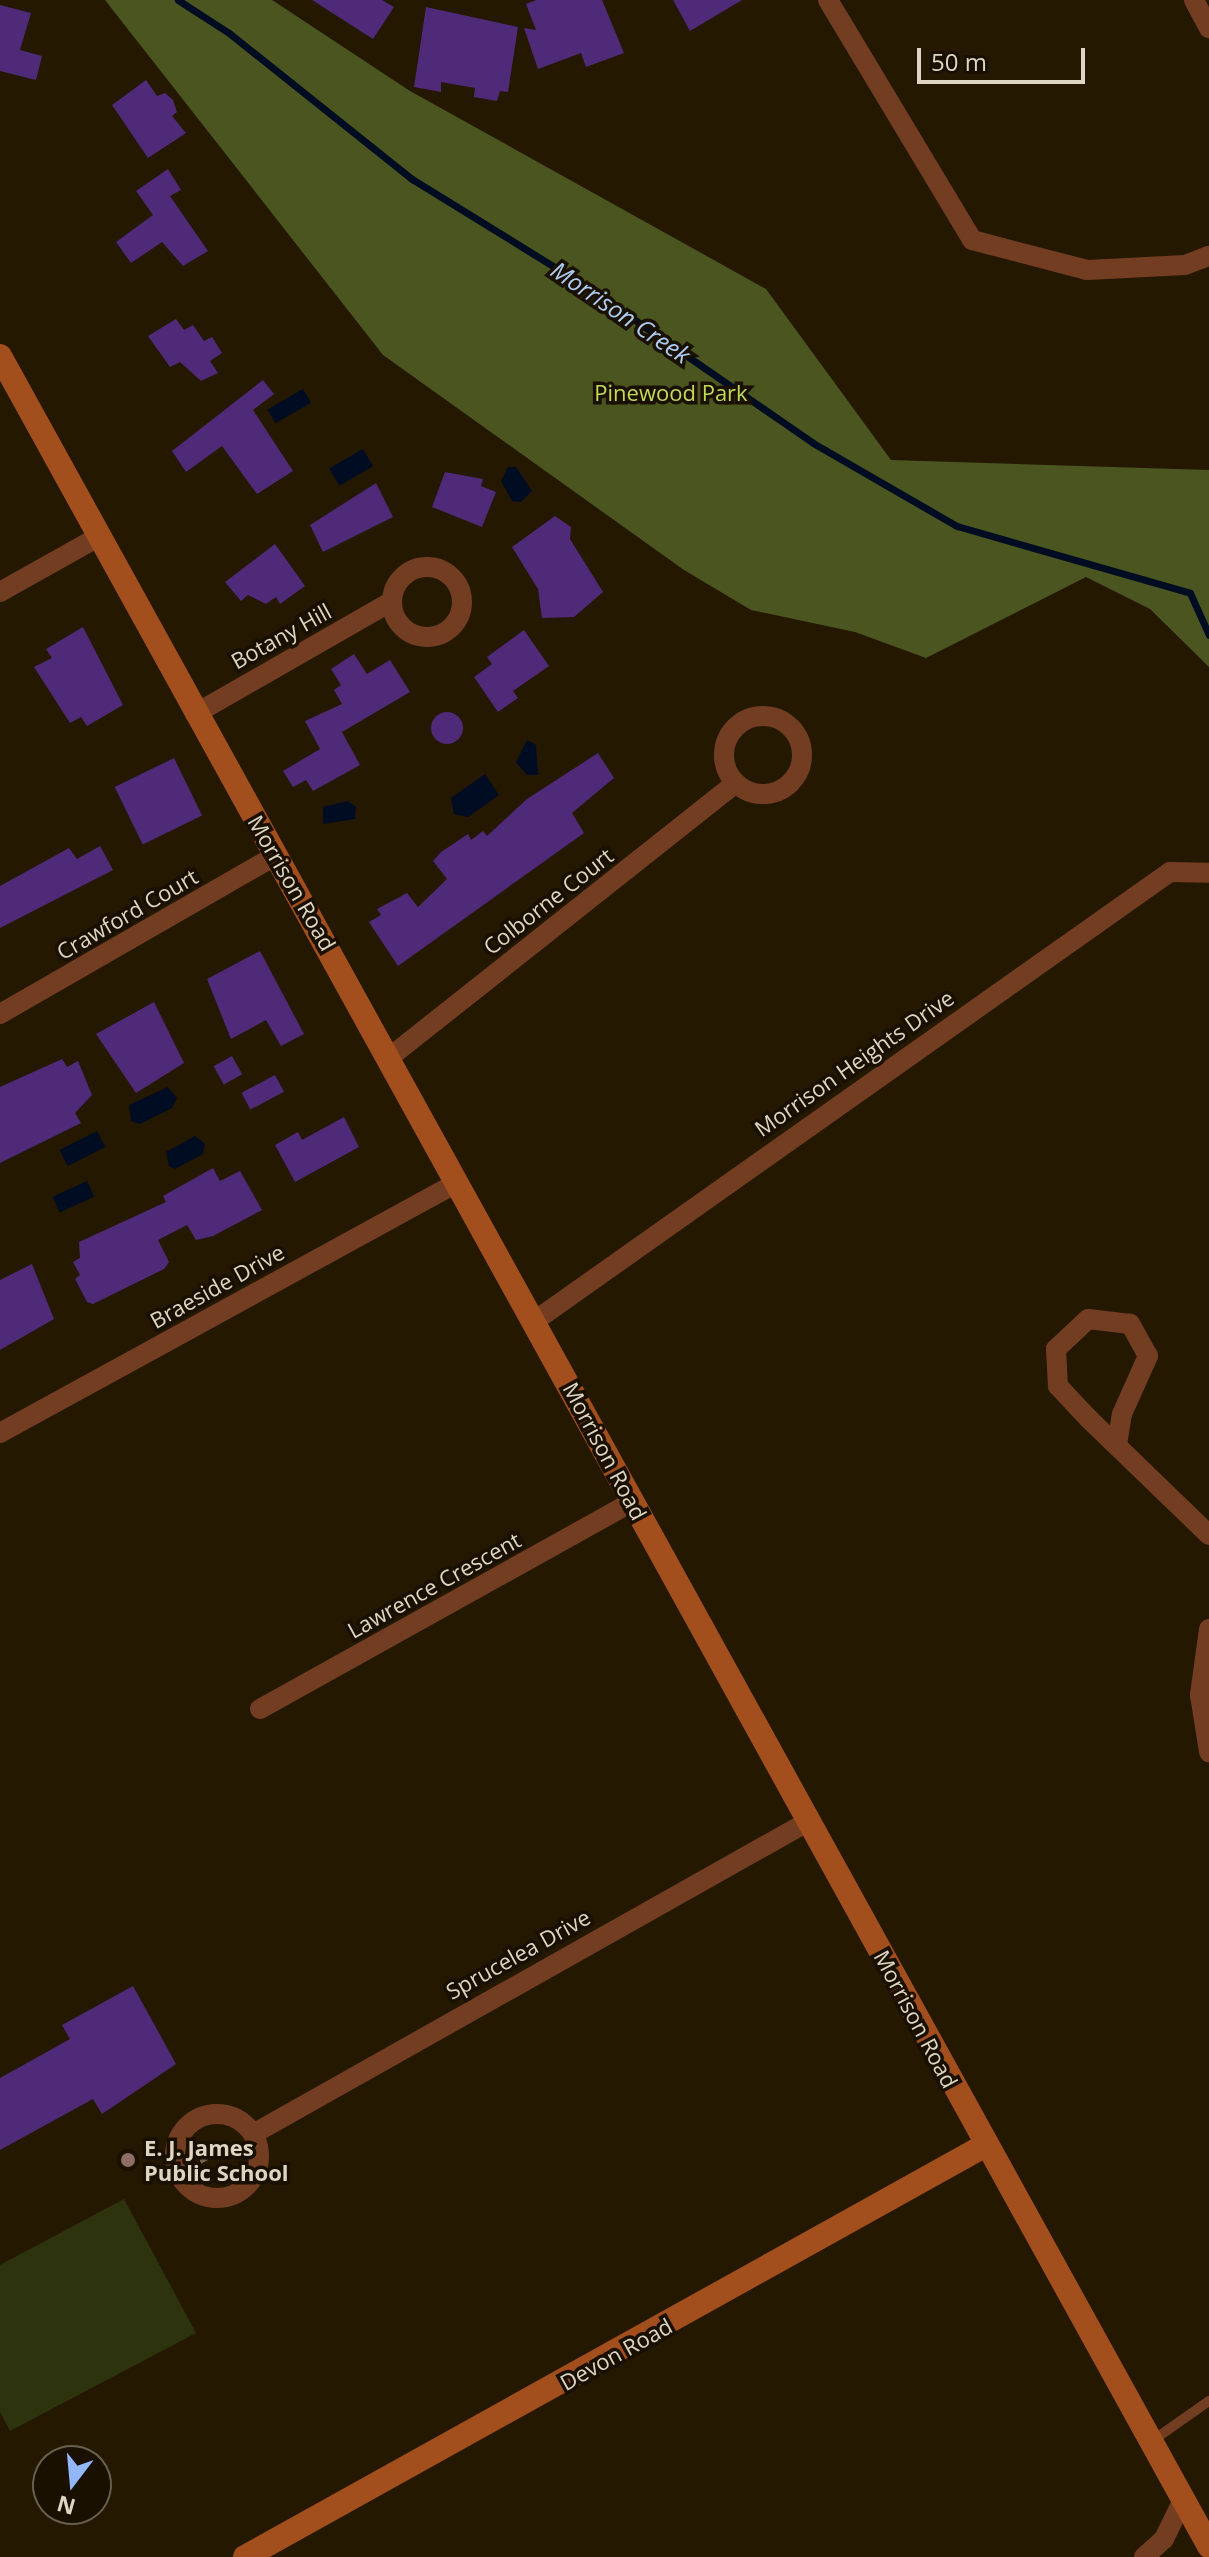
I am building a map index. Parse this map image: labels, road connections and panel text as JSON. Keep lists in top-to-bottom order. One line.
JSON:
{"streets":{"street":["Botany Hill","Morrison Road","Colborne Court","Crawford Court","Morrison Heights Drive","Braeside Drive","Lawrence Crescent","Sprucelea Drive","Devon Road"]},"crossings":[["Botany Hill","Morrison Road"],["Morrison Road","Colborne Court"],["Morrison Road","Crawford Court"],["Morrison Road","Morrison Heights Drive"],["Morrison Road","Braeside Drive"],["Morrison Road","Lawrence Crescent"],["Morrison Road","Sprucelea Drive"],["Morrison Road","Devon Road"]],"water":["Morrison Creek"],"parks":["Pinewood Park"],"places":["E. J. James Public School"],"scale_bar":"50 m","north":"bottom"}
